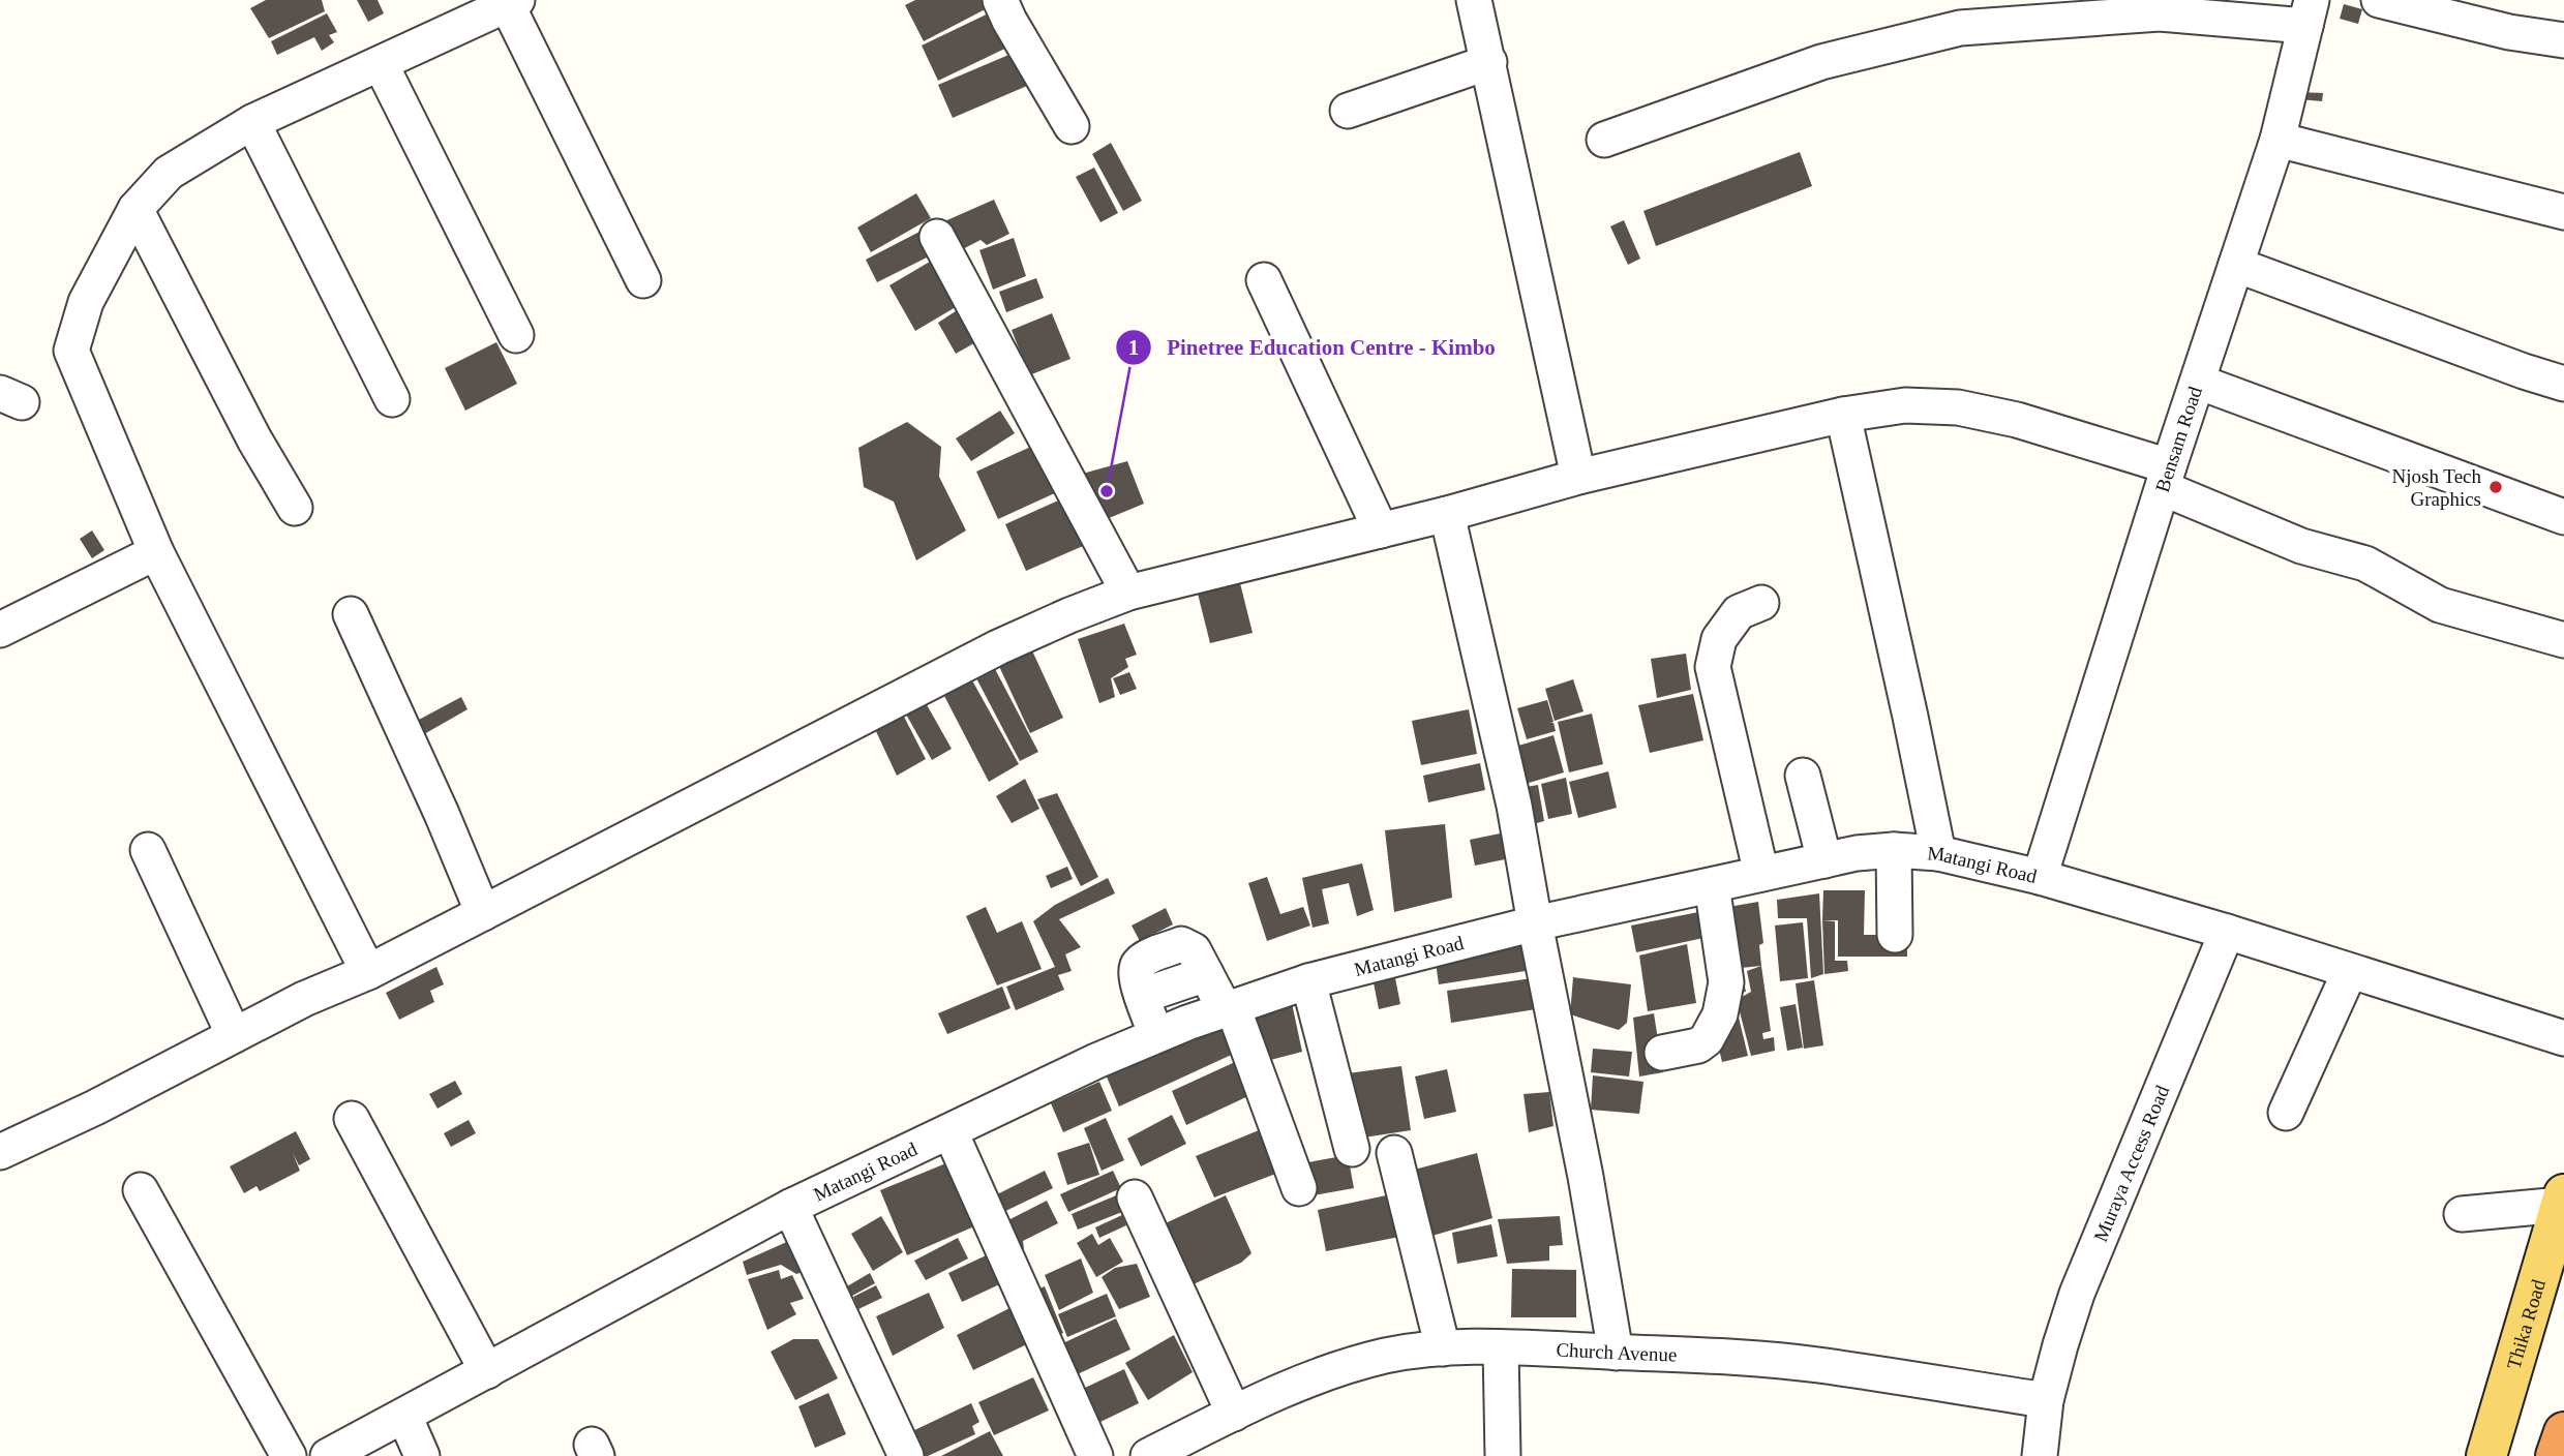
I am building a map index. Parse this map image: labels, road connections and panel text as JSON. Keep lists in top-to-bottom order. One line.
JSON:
{"streets":{"main road":["Thika Road"],"street":["Bensam Road","Matangi Road","Muraya Access Road","Church Avenue"]},"crossings":[["Bensam Road","Matangi Road"],["Matangi Road","Muraya Access Road"],["Muraya Access Road","Church Avenue"]],"places":["Njosh Tech Graphics","Pinetree Education Centre - Kimbo"]}
